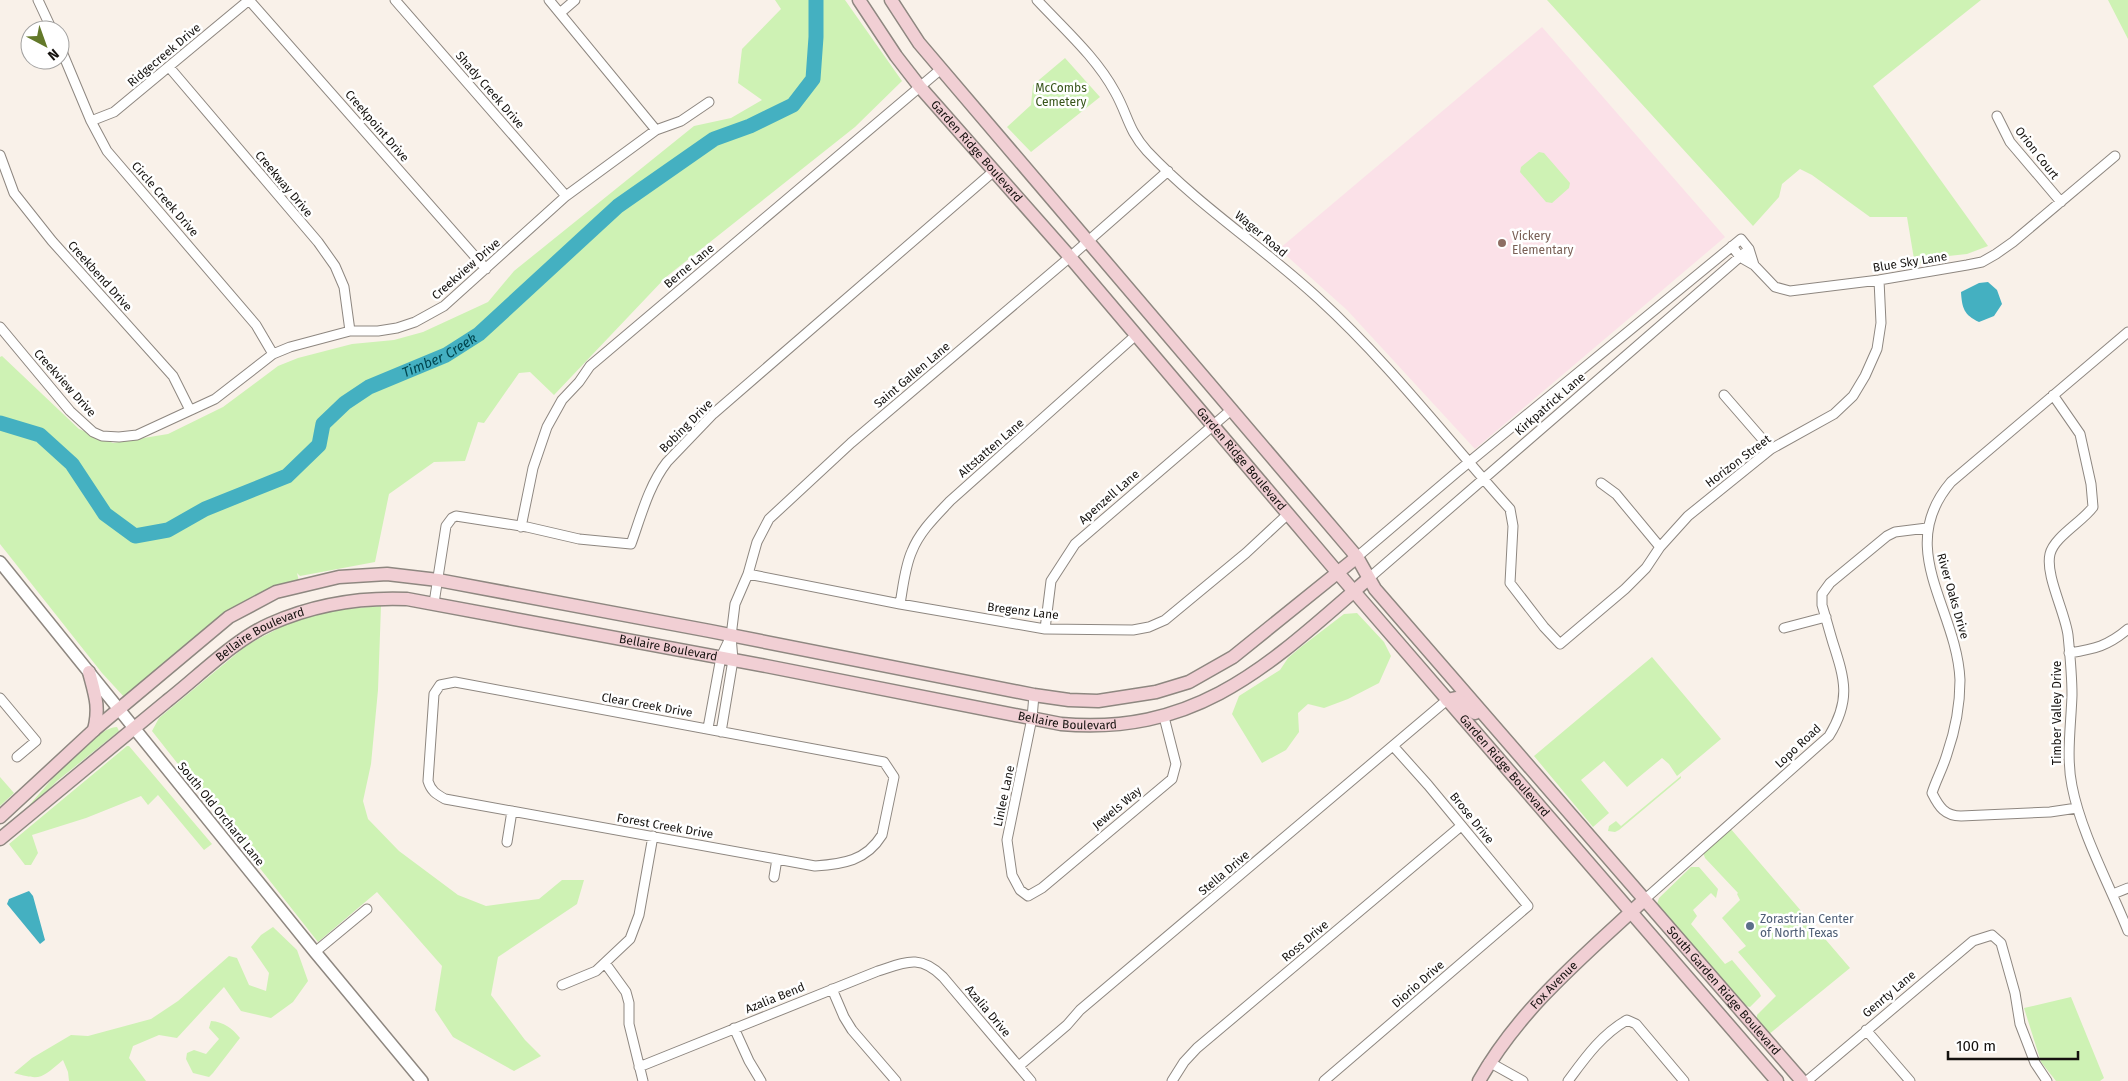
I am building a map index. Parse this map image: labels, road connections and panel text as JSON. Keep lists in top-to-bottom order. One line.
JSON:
{"streets":{"main road":["Garden Ridge Boulevard","Bellaire Boulevard","Fox Avenue","South Garden Ridge Boulevard"],"street":["Ridgecreek Drive","Shady Creek Drive","Creekpoint Drive","Orion Court","Creekway Drive","Circle Creek Drive","Wager Road","Blue Sky Lane","Berne Lane","Creekview Drive","Creekbend Drive","Saint Gallen Lane","Kirkpatrick Lane","Bobing Drive","Altstatten Lane","Horizon Street","Apenzell Lane","River Oaks Drive","Bregenz Lane","Clear Creek Drive","Timber Valley Drive","Lopo Road","Linlee Lane","Jewels Way","South Old Orchard Lane","Brose Drive","Forest Creek Drive","Stella Drive","Ross Drive","Diorio Drive","Genrty Lane","Azalia Bend","Azalia Drive"]},"crossings":[["Ridgecreek Drive","Creekpoint Drive"],["Ridgecreek Drive","Creekway Drive"],["Ridgecreek Drive","Circle Creek Drive"],["Shady Creek Drive","Creekview Drive"],["Creekpoint Drive","Creekview Drive"],["Garden Ridge Boulevard","Berne Lane"],["Garden Ridge Boulevard","Saint Gallen Lane"],["Garden Ridge Boulevard","Kirkpatrick Lane"],["Garden Ridge Boulevard","Bobing Drive"],["Garden Ridge Boulevard","Altstatten Lane"],["Garden Ridge Boulevard","Apenzell Lane"],["Garden Ridge Boulevard","Bregenz Lane"],["Garden Ridge Boulevard","Bellaire Boulevard"],["Garden Ridge Boulevard","Lopo Road"],["Garden Ridge Boulevard","Stella Drive"],["Garden Ridge Boulevard","Fox Avenue"],["Garden Ridge Boulevard","South Garden Ridge Boulevard"],["Orion Court","Blue Sky Lane"],["Creekway Drive","Creekview Drive"],["Circle Creek Drive","Creekview Drive"],["Wager Road","Saint Gallen Lane"],["Wager Road","Kirkpatrick Lane"],["Wager Road","Horizon Street"],["Blue Sky Lane","Kirkpatrick Lane"],["Blue Sky Lane","Horizon Street"],["Berne Lane","Bobing Drive"],["Creekview Drive","Creekbend Drive"],["Saint Gallen Lane","Bregenz Lane"],["Saint Gallen Lane","Bellaire Boulevard"],["Kirkpatrick Lane","Bellaire Boulevard"],["Bobing Drive","Bellaire Boulevard"],["Altstatten Lane","Bregenz Lane"],["Apenzell Lane","Bregenz Lane"],["River Oaks Drive","Timber Valley Drive"],["River Oaks Drive","Lopo Road"],["Bellaire Boulevard","Linlee Lane"],["Bellaire Boulevard","Jewels Way"],["Bellaire Boulevard","South Old Orchard Lane"],["Clear Creek Drive","Forest Creek Drive"],["Lopo Road","Fox Avenue"],["Lopo Road","South Garden Ridge Boulevard"],["Linlee Lane","Jewels Way"],["Brose Drive","Stella Drive"],["Brose Drive","Ross Drive"],["Brose Drive","Diorio Drive"],["Stella Drive","Azalia Drive"],["Fox Avenue","South Garden Ridge Boulevard"],["Azalia Bend","Azalia Drive"]],"water":["Timber Creek"],"parks":["McCombs Cemetery"],"places":["Vickery Elementary","Zorastrian Center of North Texas"],"scale_bar":"100 m","north":"bottom right"}
